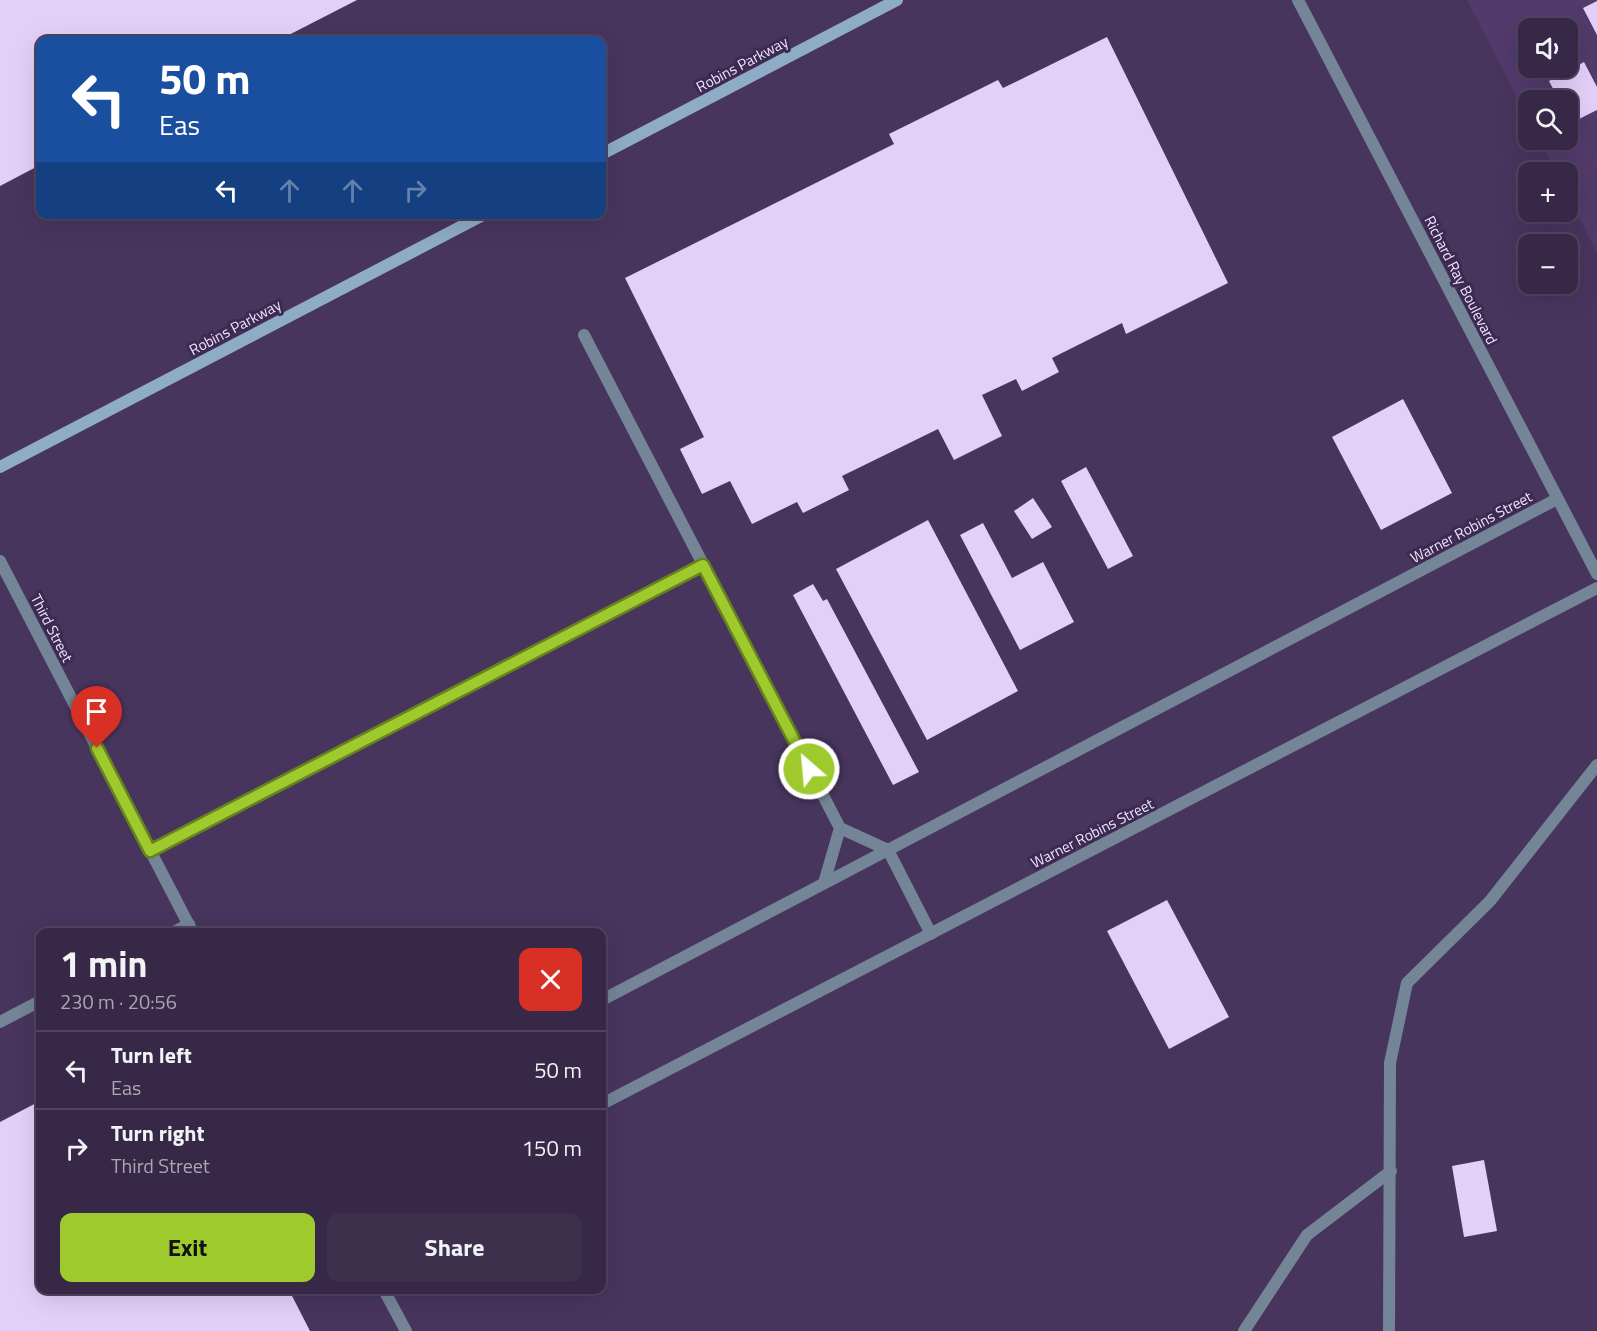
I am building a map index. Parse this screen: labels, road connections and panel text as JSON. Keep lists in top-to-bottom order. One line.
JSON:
{"streets":{"street":["Robins Parkway","Richard Ray Boulevard","Warner Robins Street","Third Street"]},"crossings":[["Richard Ray Boulevard","Warner Robins Street"]],"page":{"map_buttons":["+","−"],"turn":["50 m","Eas"],"heading":["1 min","230 m · 20:56"],"list":[{"name":"Turn left","note":"Eas","value":"50 m"},{"name":"Turn right","note":"Third Street","value":"150 m"}],"buttons":["Exit","Share"]}}
